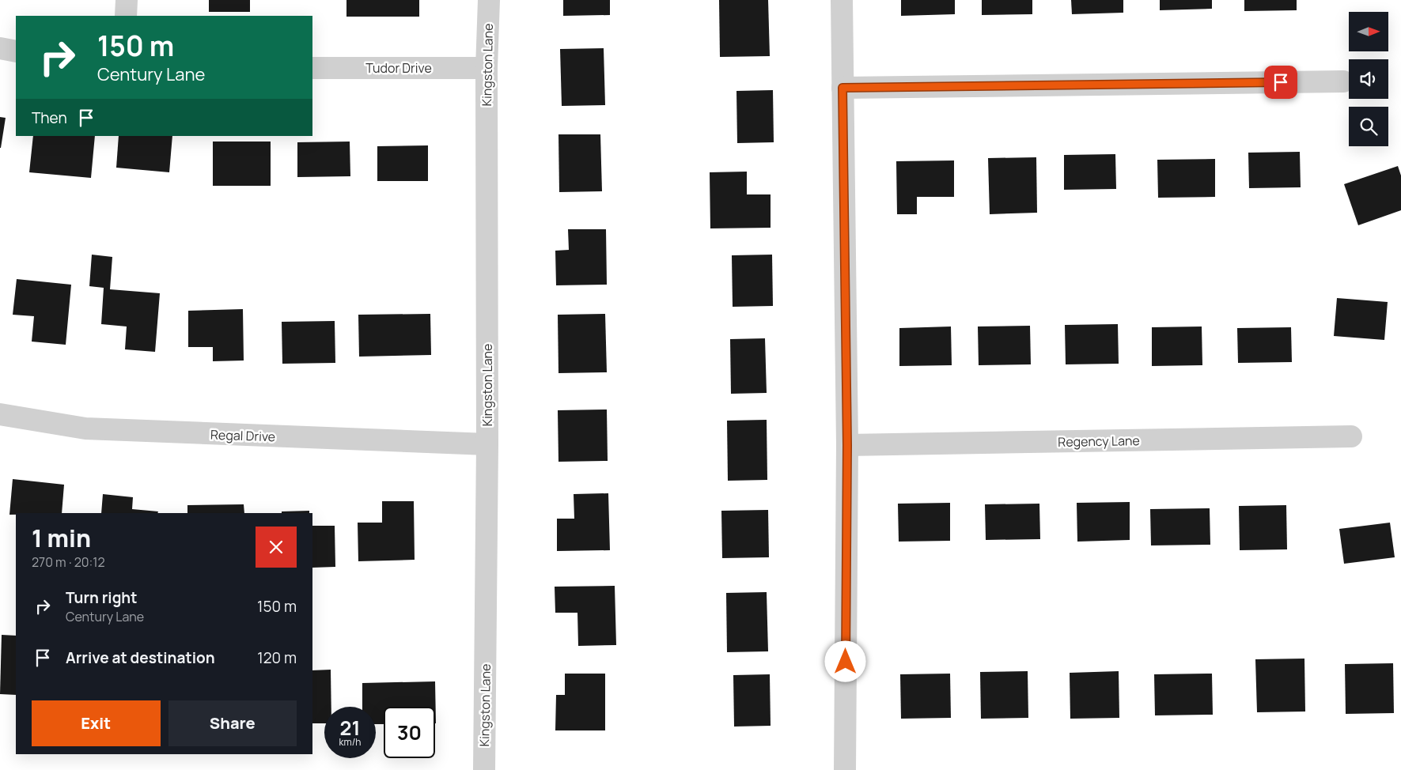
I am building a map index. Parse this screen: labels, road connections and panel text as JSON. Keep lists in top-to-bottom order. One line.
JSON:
{"streets":{"street":["Kingston Lane","Tudor Drive","Regal Drive","Regency Lane"]},"crossings":[["Kingston Lane","Tudor Drive"],["Kingston Lane","Regal Drive"]],"north":"right","page":{"turn":["150 m","Century Lane"],"then":"Then","heading":["1 min","270 m · 20:12"],"list":[{"name":"Turn right","note":"Century Lane","value":"150 m"},{"name":"Arrive at destination","value":"120 m"}],"buttons":["Exit","Share"],"speed":"21 km/h","limit":"30"}}
